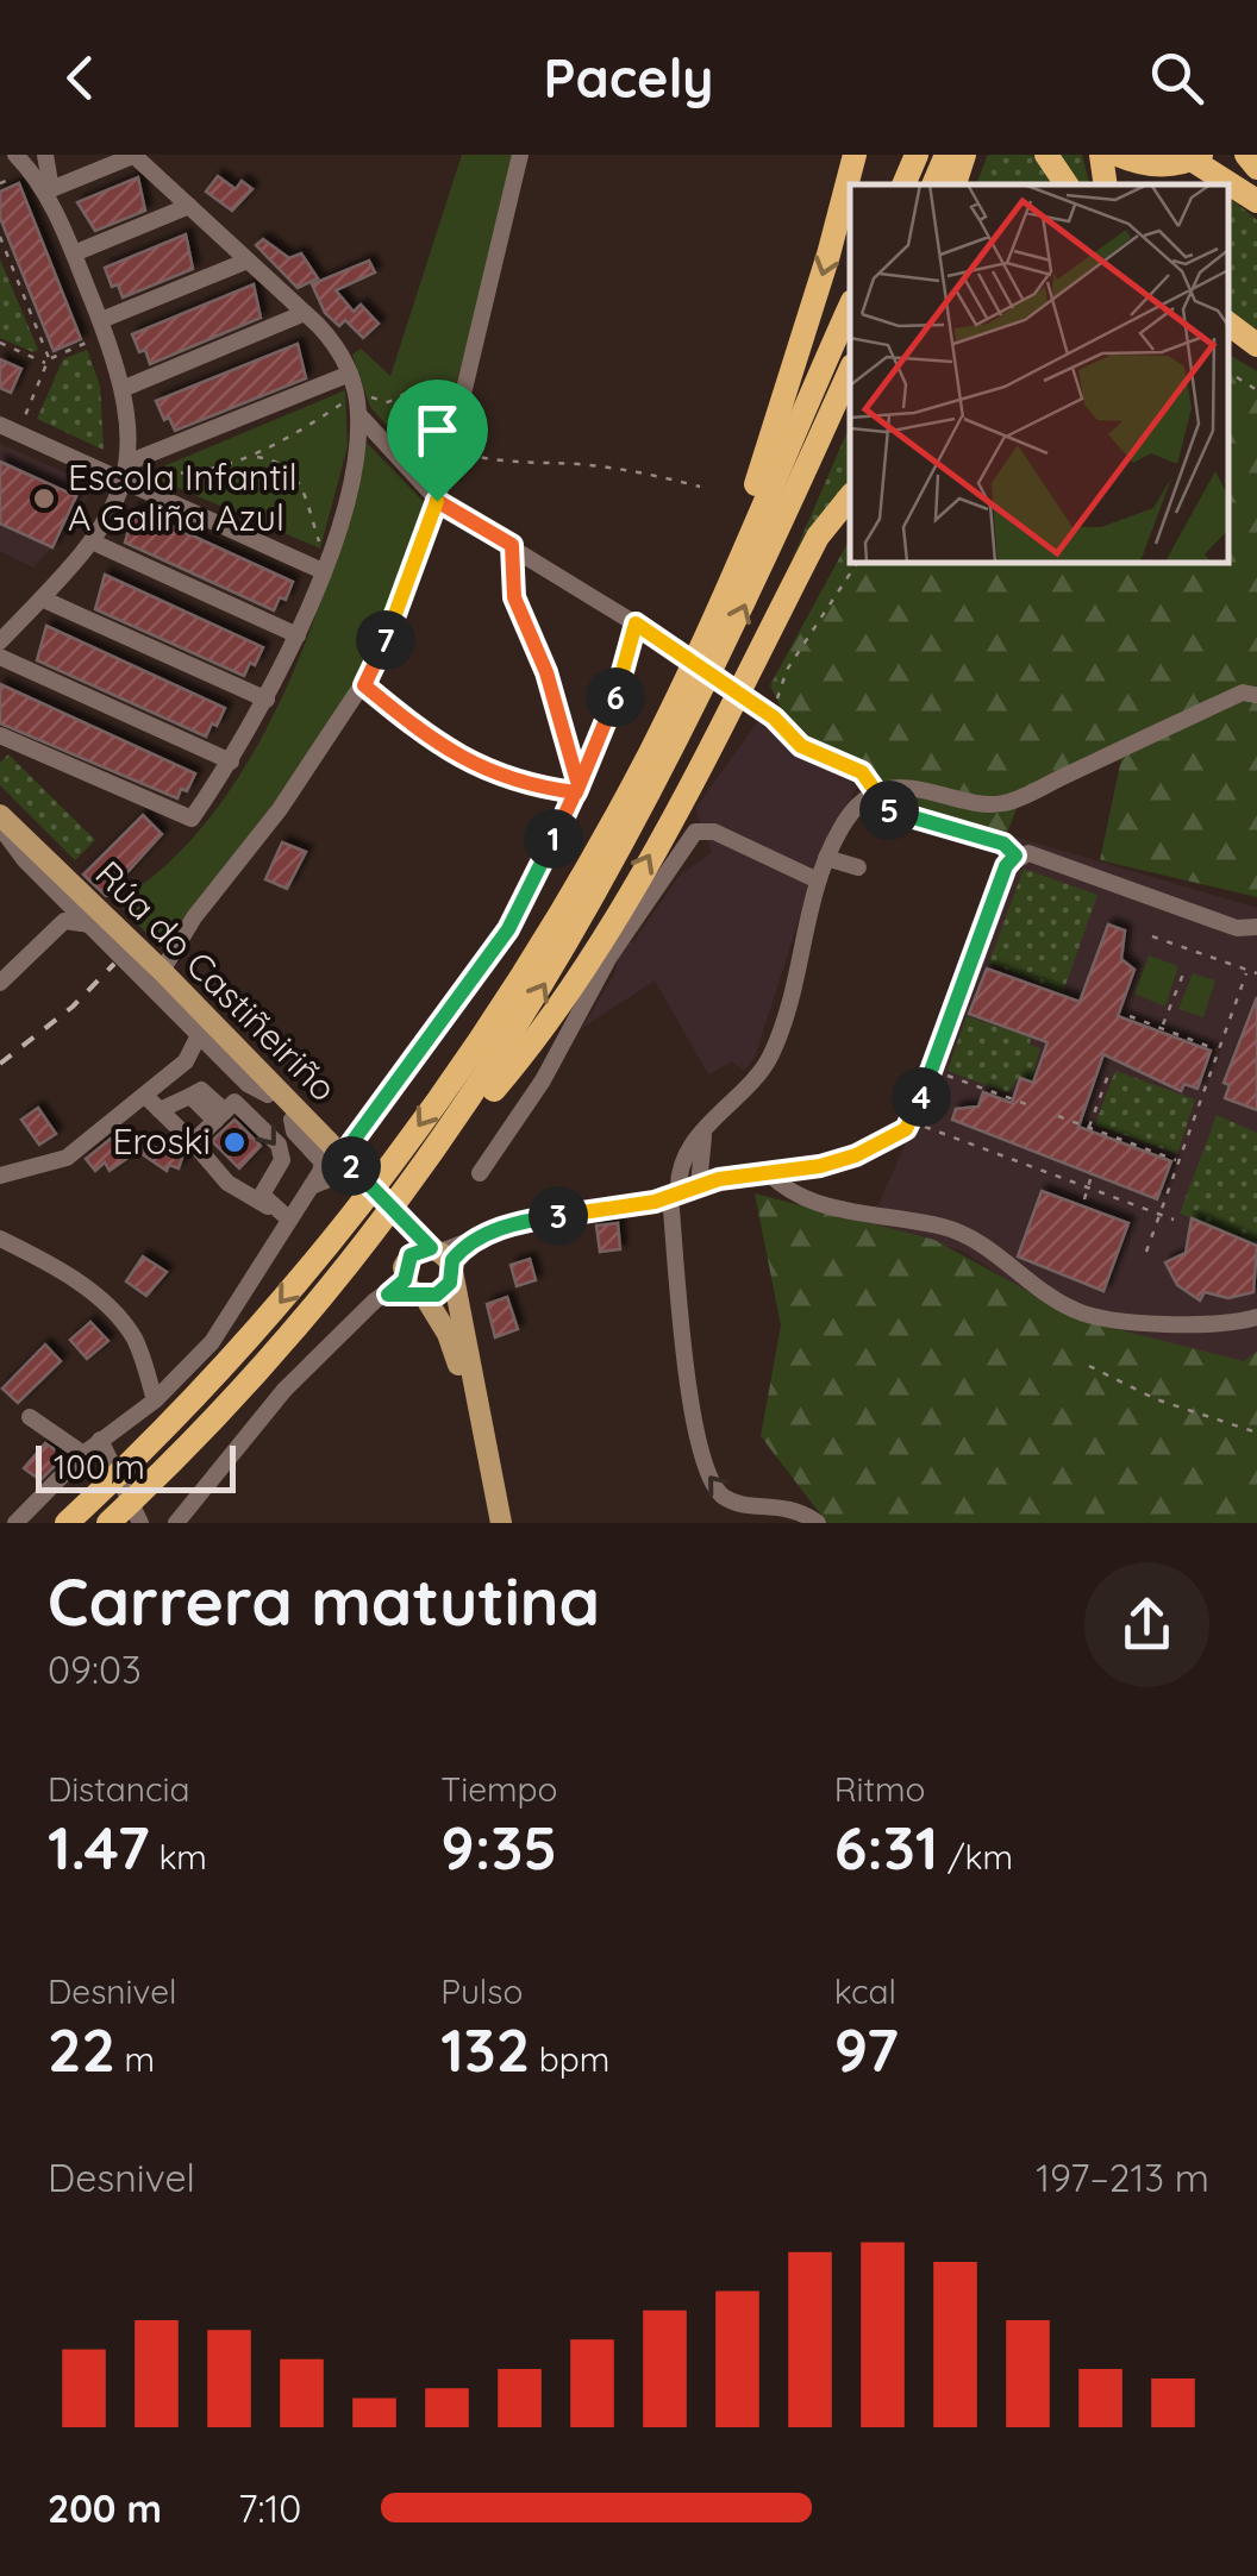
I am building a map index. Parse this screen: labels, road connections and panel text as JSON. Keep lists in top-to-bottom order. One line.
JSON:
{"streets":{"main road":["Rúa do Castiñeiriño"]},"places":["Escola Infantil A Galiña Azul","Eroski"],"scale_bar":"100 m","page":{"header":"Pacely","pins":["7","6","5","1","4","2","3"],"scale":"100 m","heading":["Carrera matutina","09:03"],"stats":[["Distancia","1.47 km"],["Tiempo","9:35"],["Ritmo","6:31 /km"],["Desnivel","22 m"],["Pulso","132 bpm"],["kcal","97"]],"chart":["Desnivel","197–213 m"],"list":[{"name":"200 m","note":"7:10"}]}}
